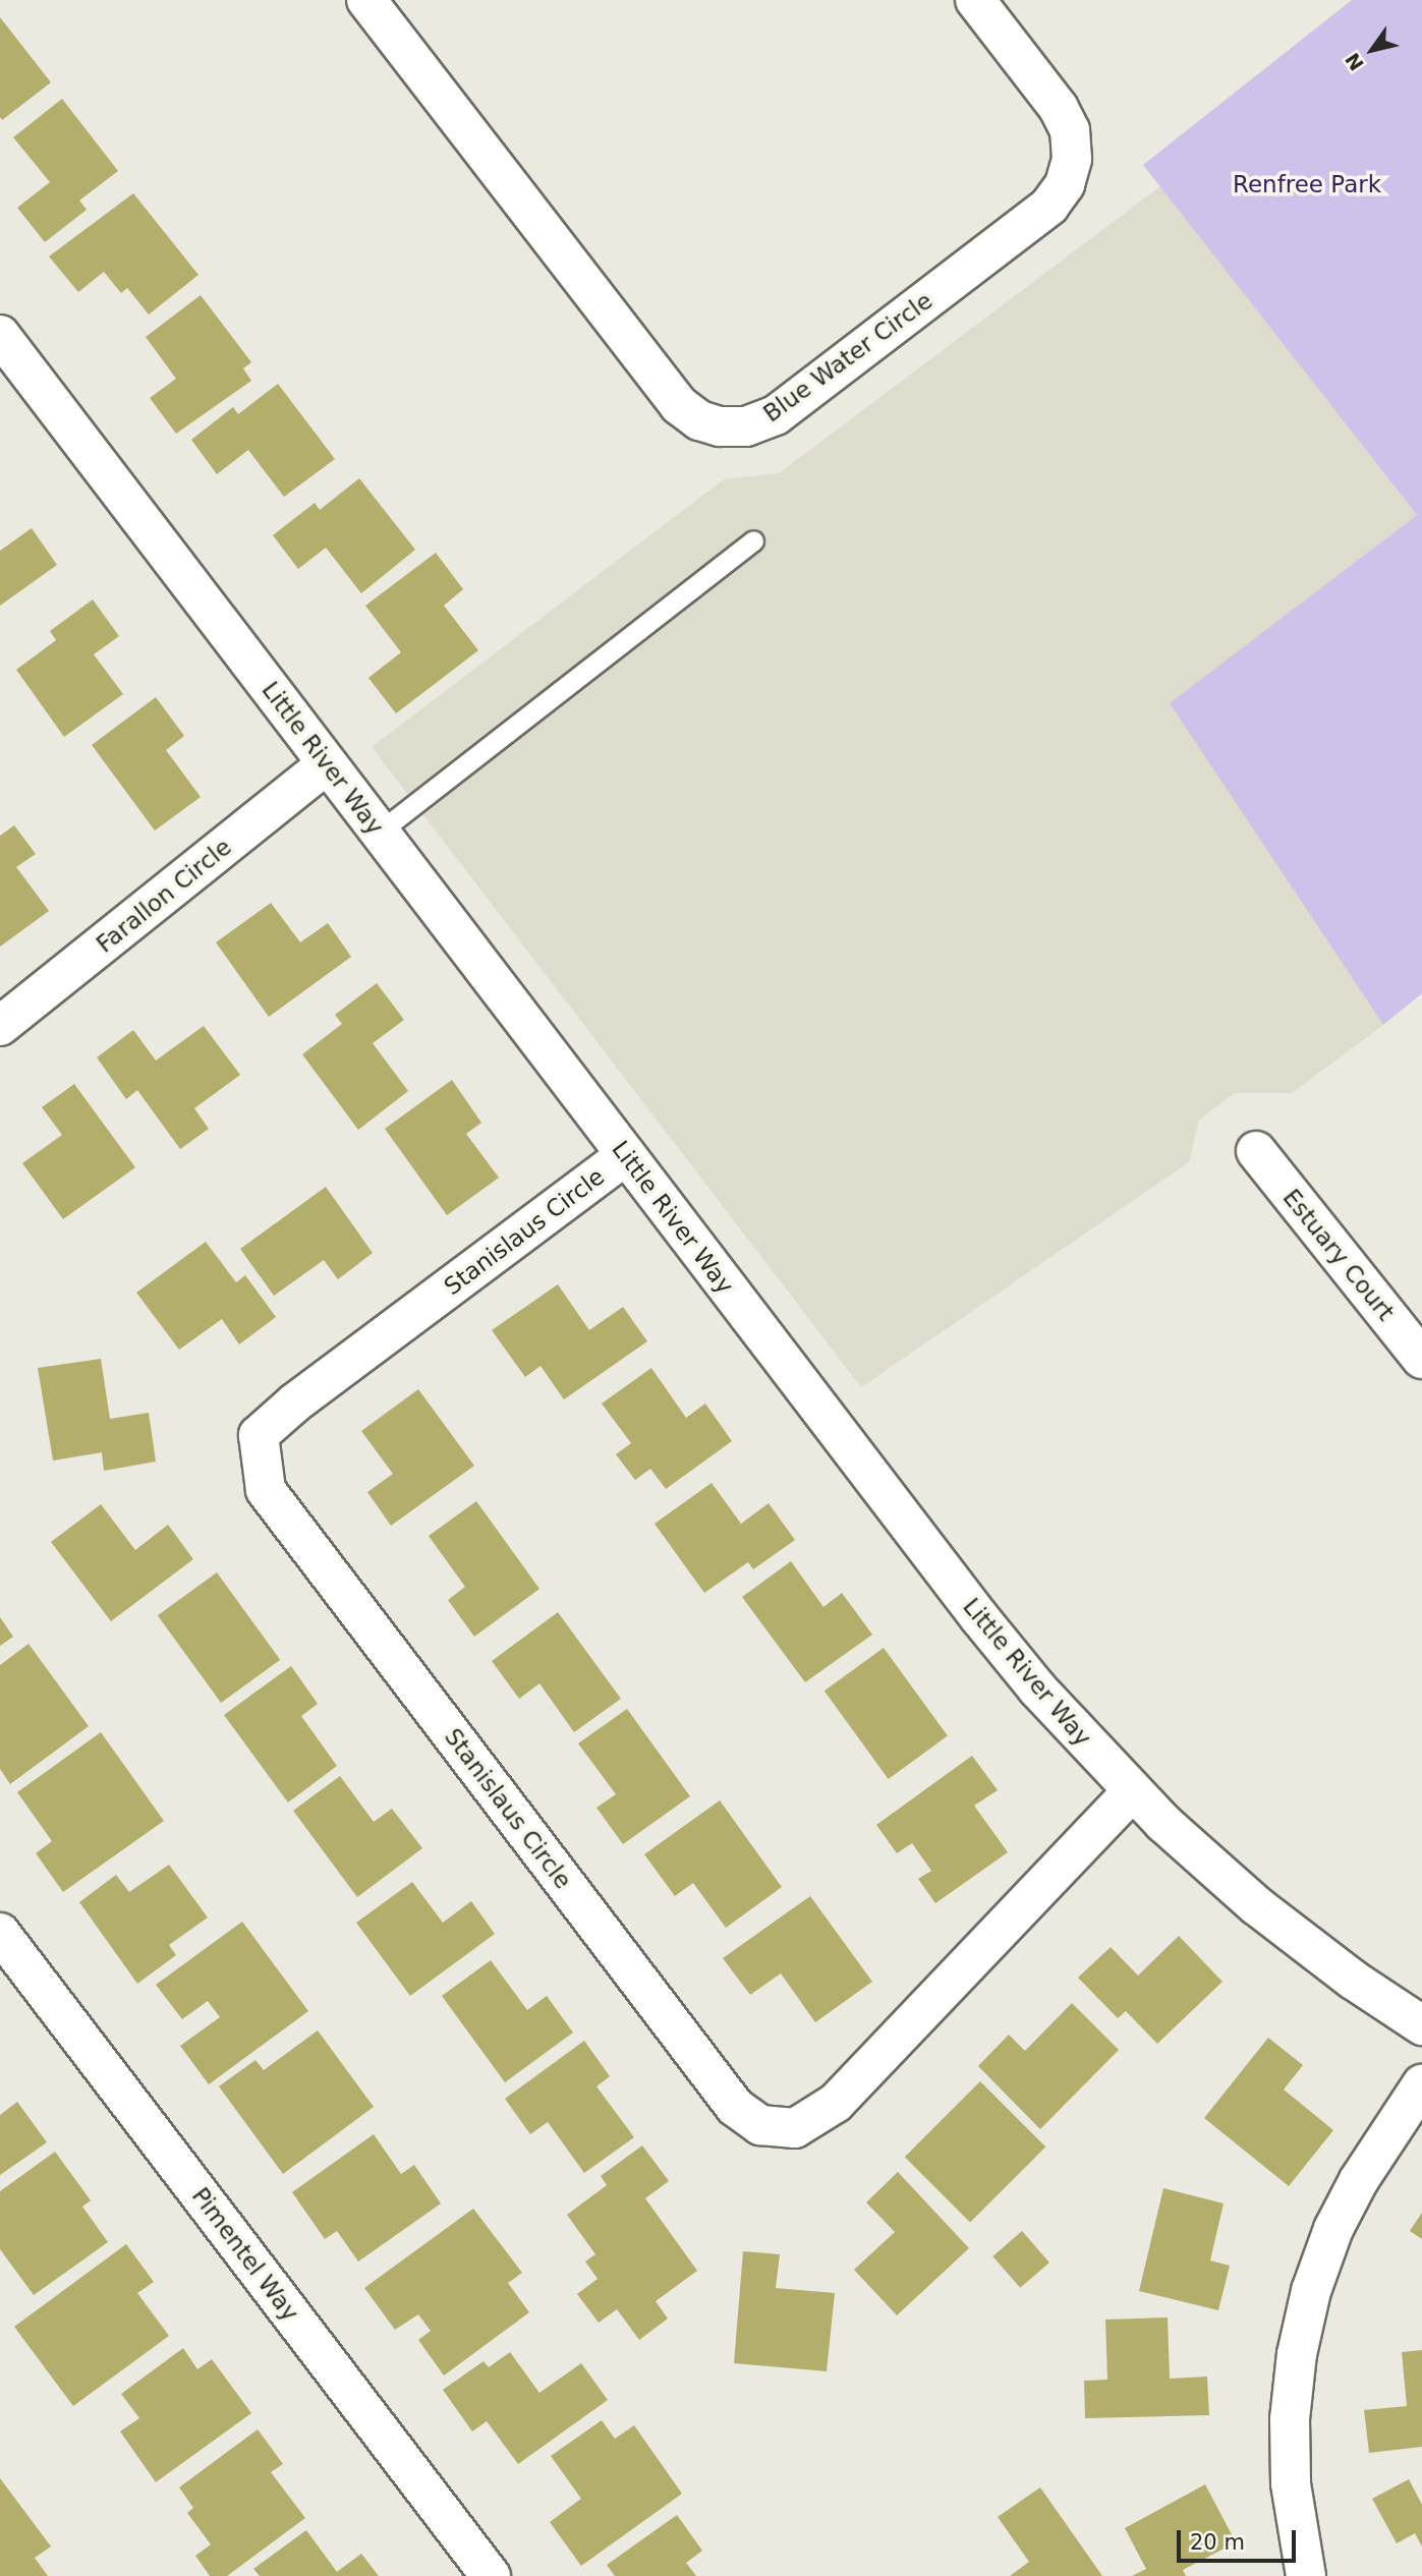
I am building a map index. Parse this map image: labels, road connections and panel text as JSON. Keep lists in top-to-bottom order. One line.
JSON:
{"streets":{"street":["Blue Water Circle","Little River Way","Farallon Circle","Stanislaus Circle","Estuary Court","Pimentel Way"]},"crossings":[["Little River Way","Farallon Circle"],["Little River Way","Stanislaus Circle"]],"parks":["Renfree Park"],"scale_bar":"20 m","north":"bottom left"}
